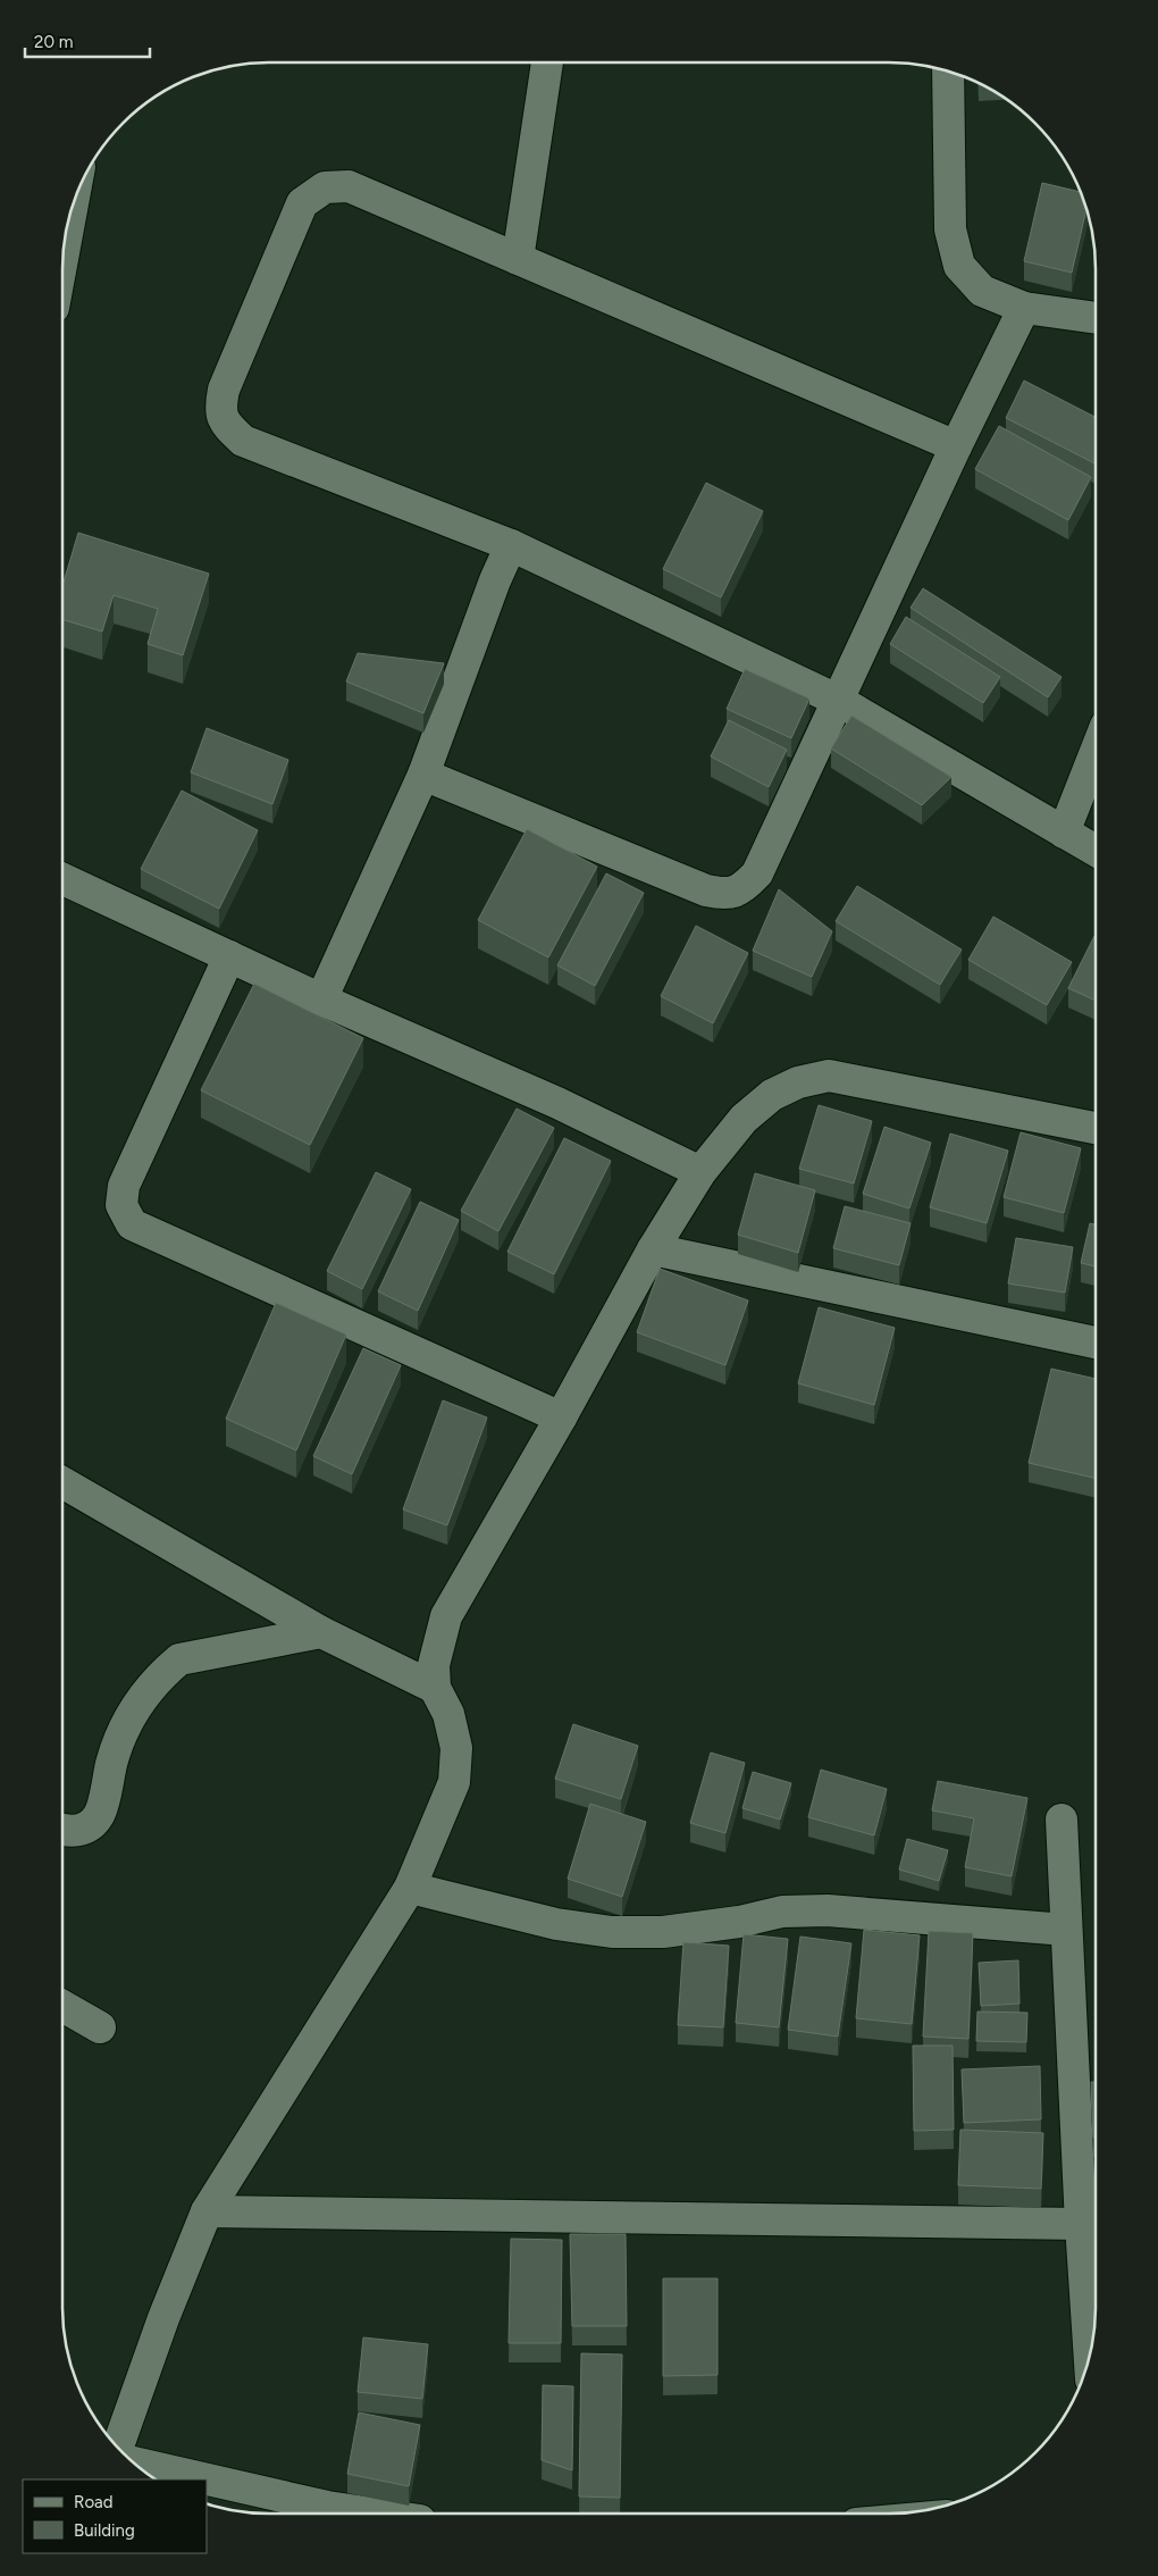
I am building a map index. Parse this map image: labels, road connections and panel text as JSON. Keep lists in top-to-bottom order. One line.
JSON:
{"legend":["Road","Building"],"scale_bar":"20 m"}
